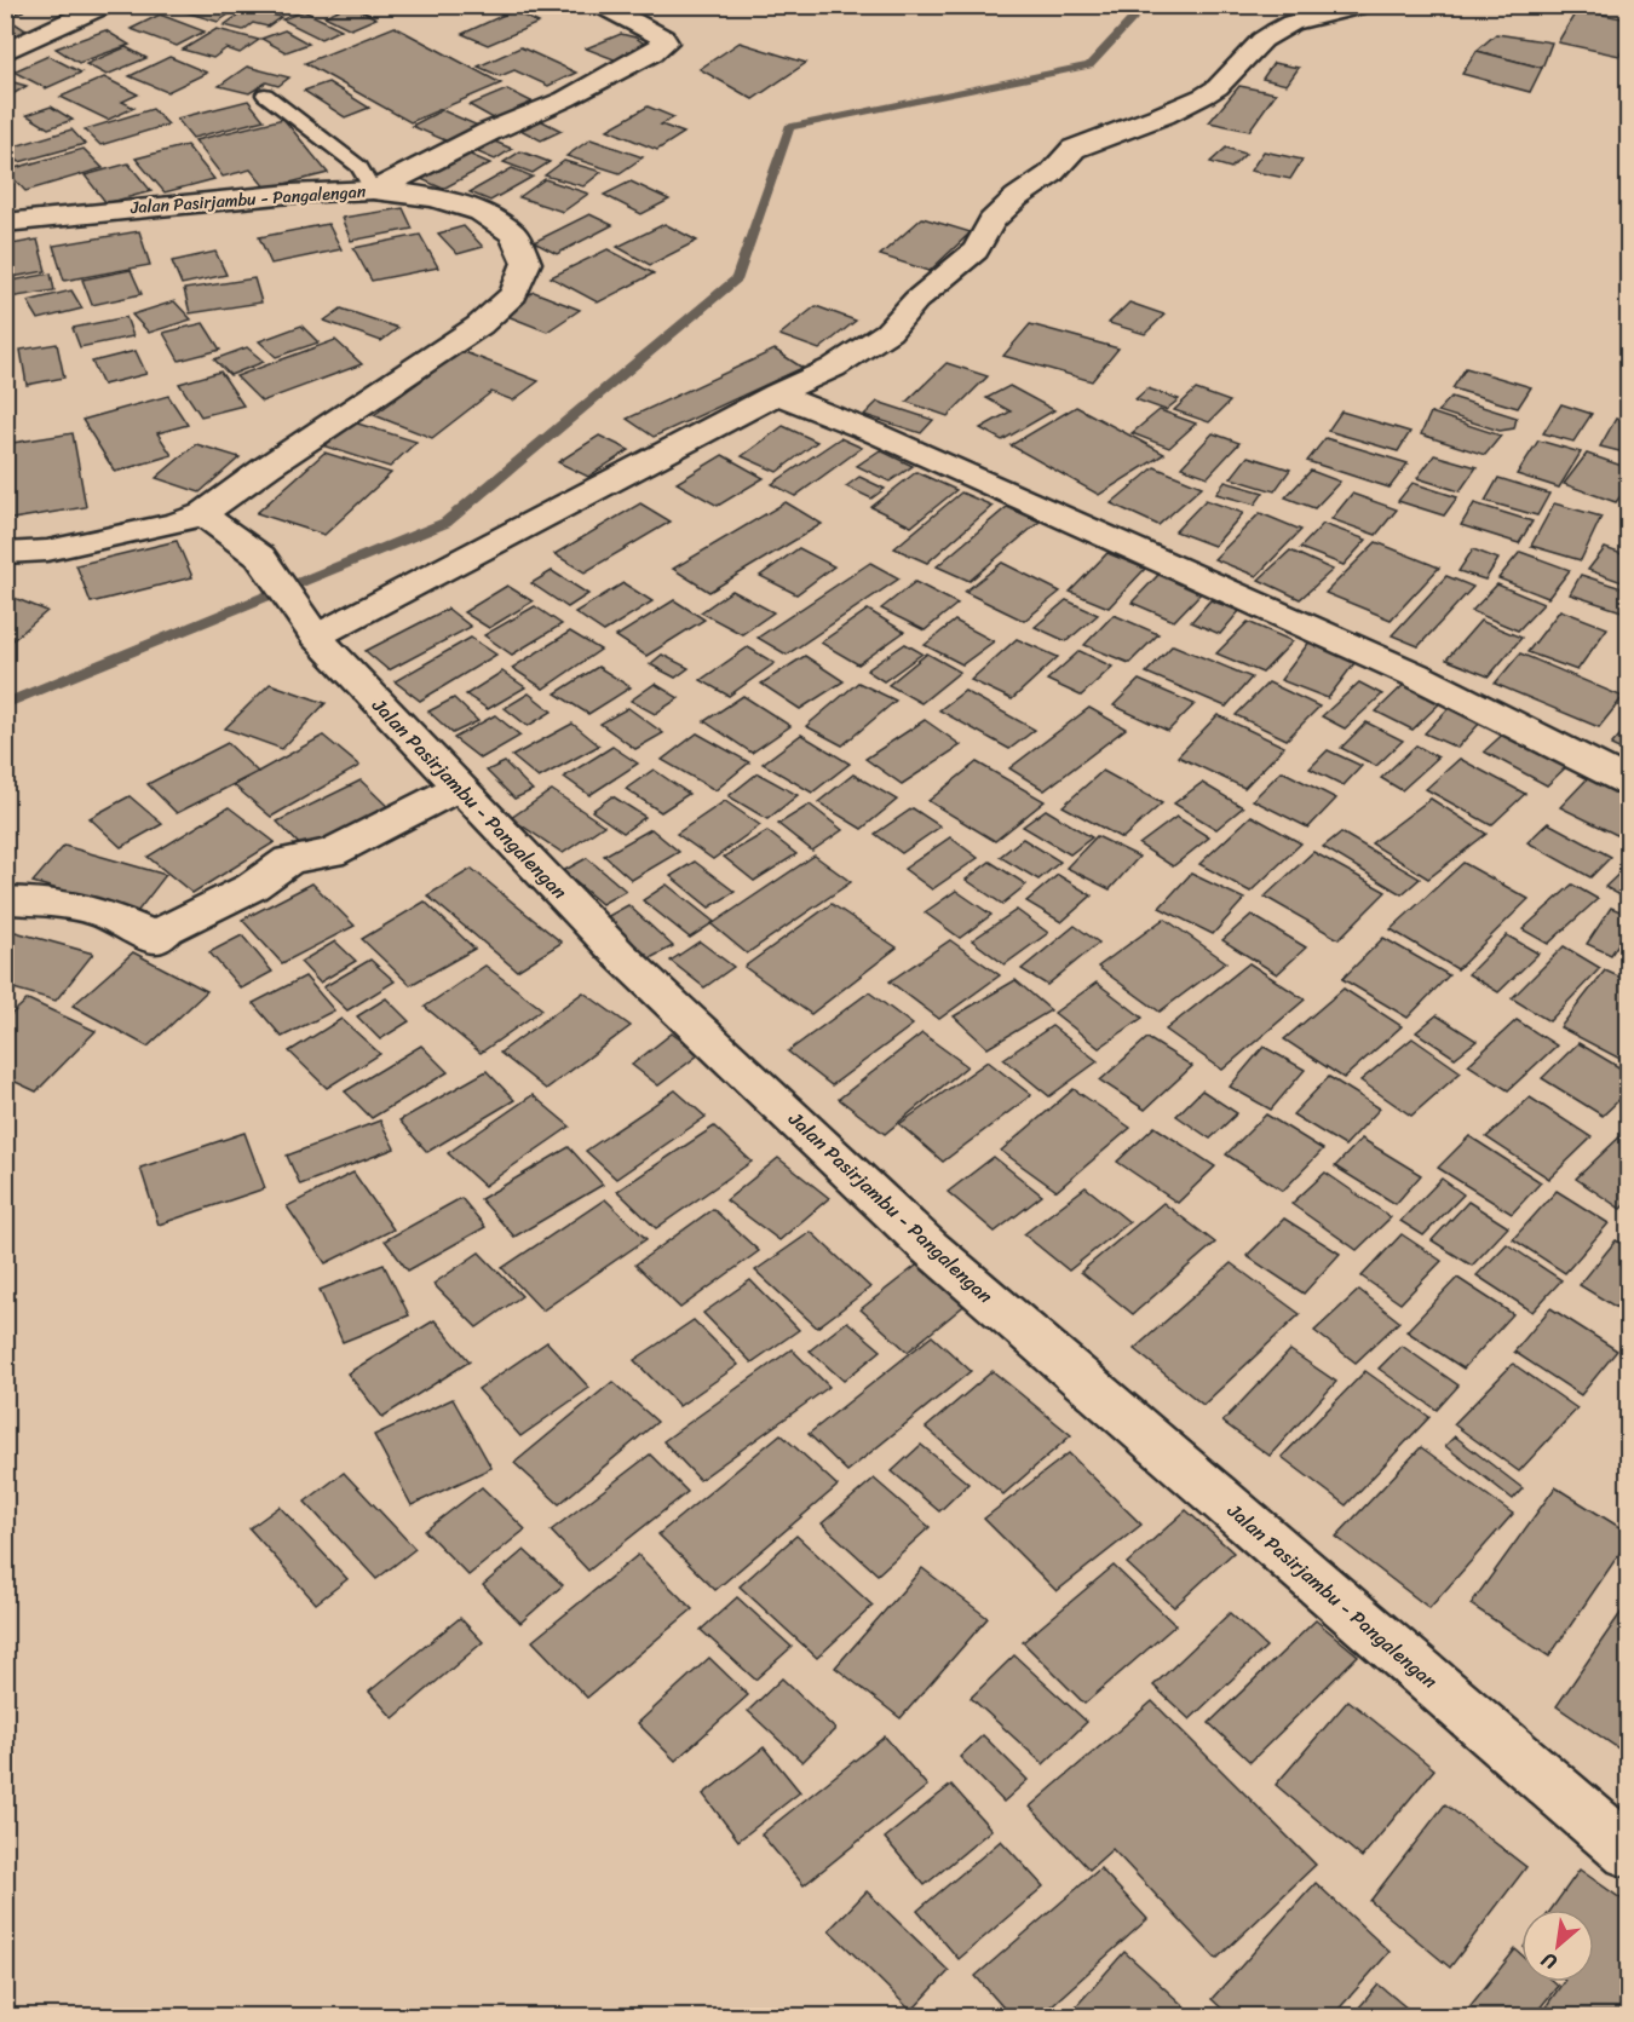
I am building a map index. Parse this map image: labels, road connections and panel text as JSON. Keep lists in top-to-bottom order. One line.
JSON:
{"streets":{"street":["Jalan Pasirjambu - Pangalengan"]},"north":"bottom left"}
